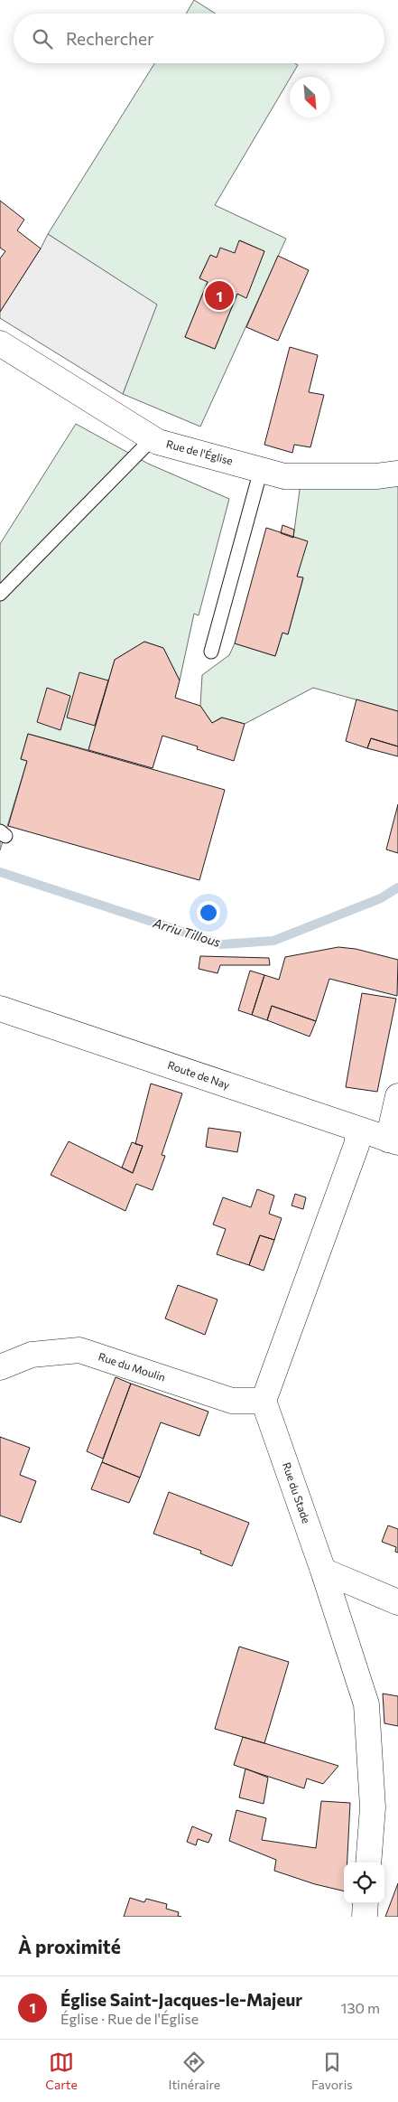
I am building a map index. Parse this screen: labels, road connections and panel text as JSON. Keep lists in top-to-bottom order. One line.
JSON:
{"streets":{"street":["Rue de l'Église","Route de Nay","Rue du Moulin","Rue du Stade"]},"crossings":[["Rue du Moulin","Rue du Stade"]],"water":["Arriu Tillous"],"north":"bottom right","page":{"search":"Rechercher","pins":"1","heading":"À proximité","list":[{"mark":"1","name":"Église Saint-Jacques-le-Majeur","note":"Église · Rue de l'Église","value":"130 m"}],"nav":["Carte","Itinéraire","Favoris"]}}
